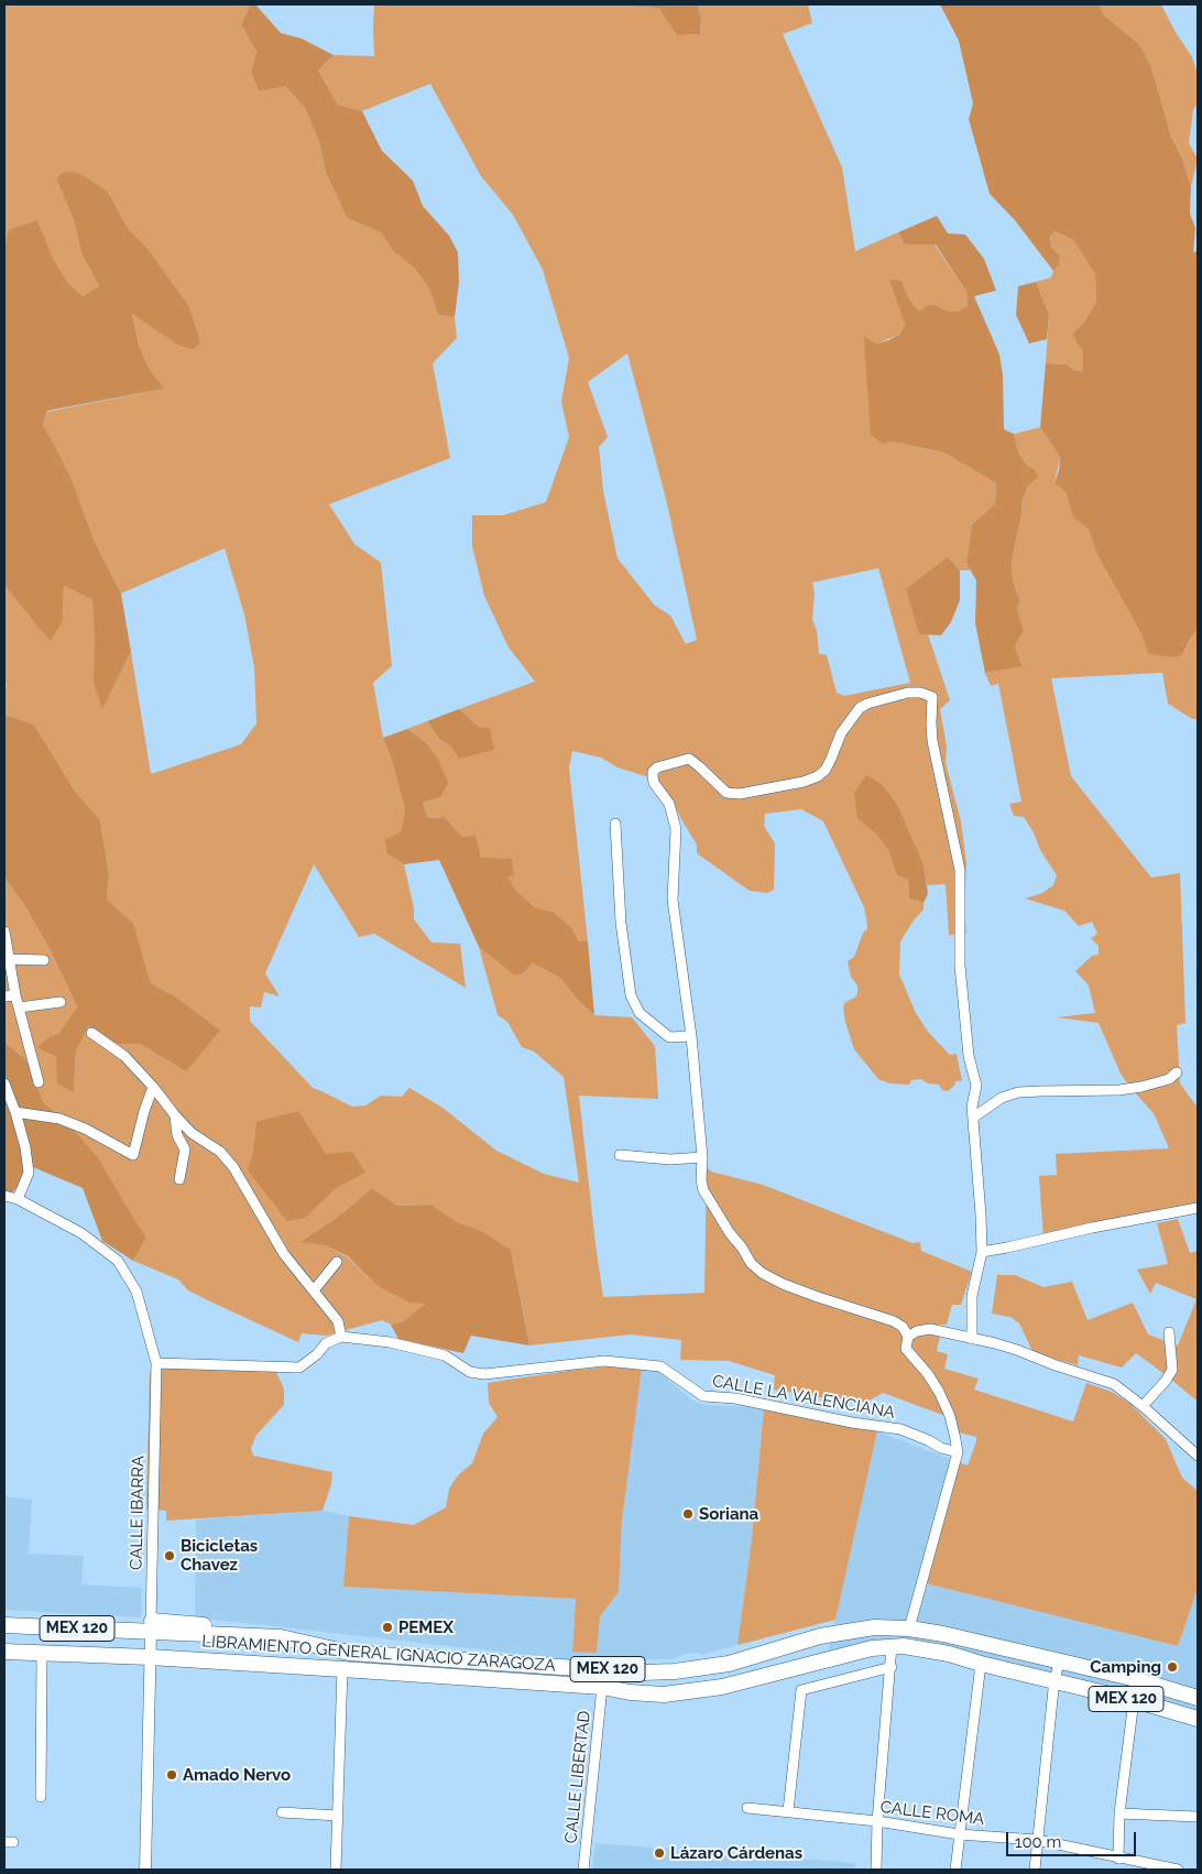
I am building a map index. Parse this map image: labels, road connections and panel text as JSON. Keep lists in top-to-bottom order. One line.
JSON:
{"streets":{"main road":["MEX 120","LIBRAMIENTO GENERAL IGNACIO ZARAGOZA"],"street":["CALLE LA VALENCIANA","CALLE IBARRA","CALLE LIBERTAD","CALLE ROMA"]},"crossings":[["CALLE IBARRA","LIBRAMIENTO GENERAL IGNACIO ZARAGOZA"],["LIBRAMIENTO GENERAL IGNACIO ZARAGOZA","CALLE LIBERTAD"]],"places":["Soriana","Bicicletas Chavez","PEMEX","Camping","Amado Nervo","Lázaro Cárdenas"],"scale_bar":"100 m"}
